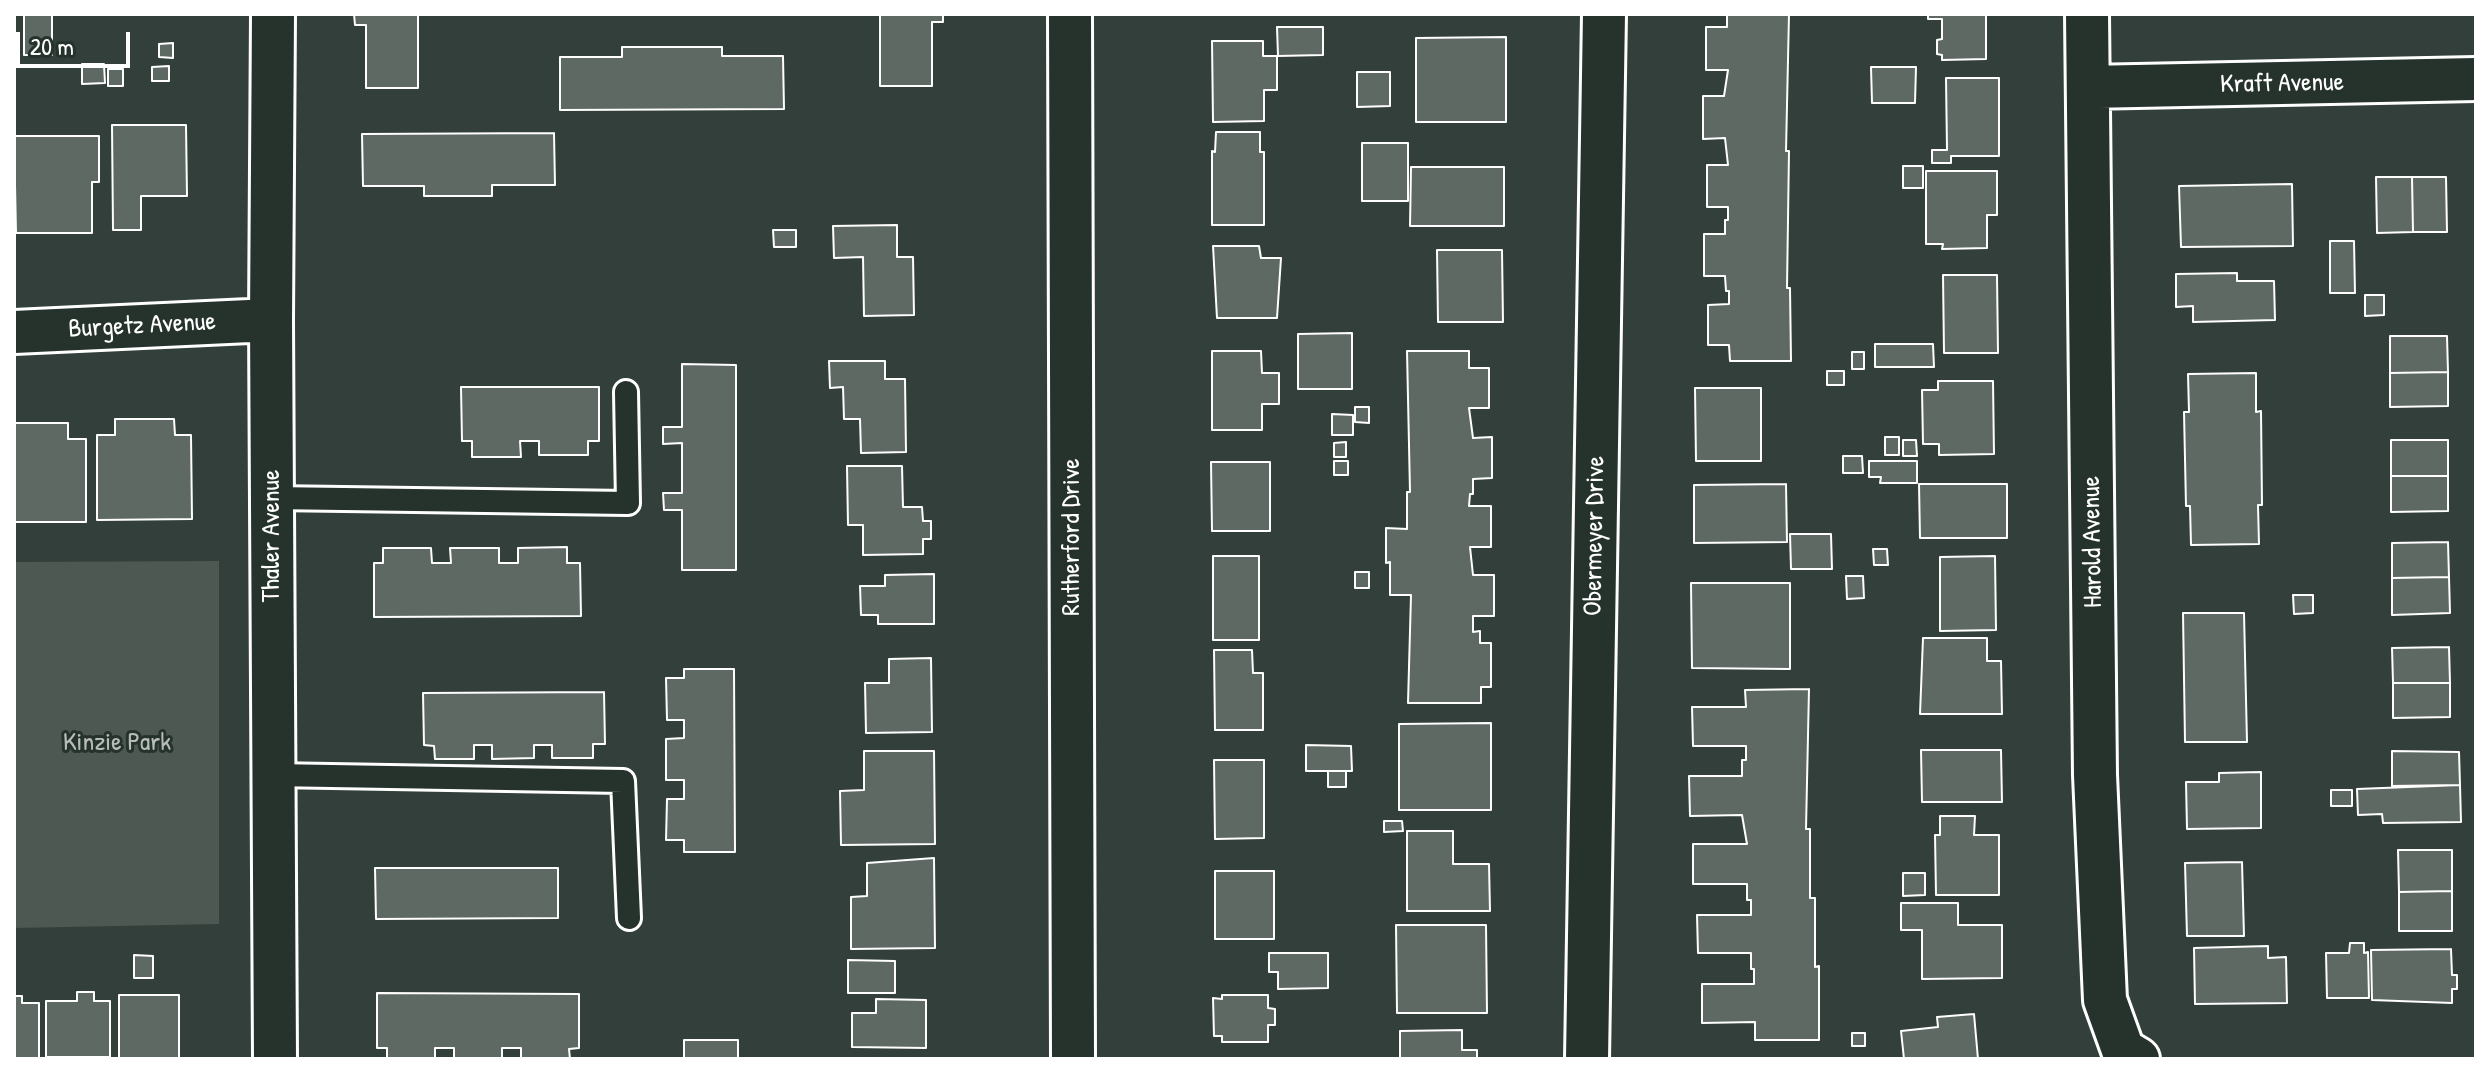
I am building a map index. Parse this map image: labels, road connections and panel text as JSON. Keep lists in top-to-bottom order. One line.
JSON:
{"streets":{"street":["Kraft Avenue","Burgetz Avenue","Thaler Avenue","Obermeyer Drive","Rutherford Drive","Harold Avenue"]},"crossings":[["Kraft Avenue","Harold Avenue"],["Burgetz Avenue","Thaler Avenue"]],"parks":["Kinzie Park"],"scale_bar":"20 m"}
